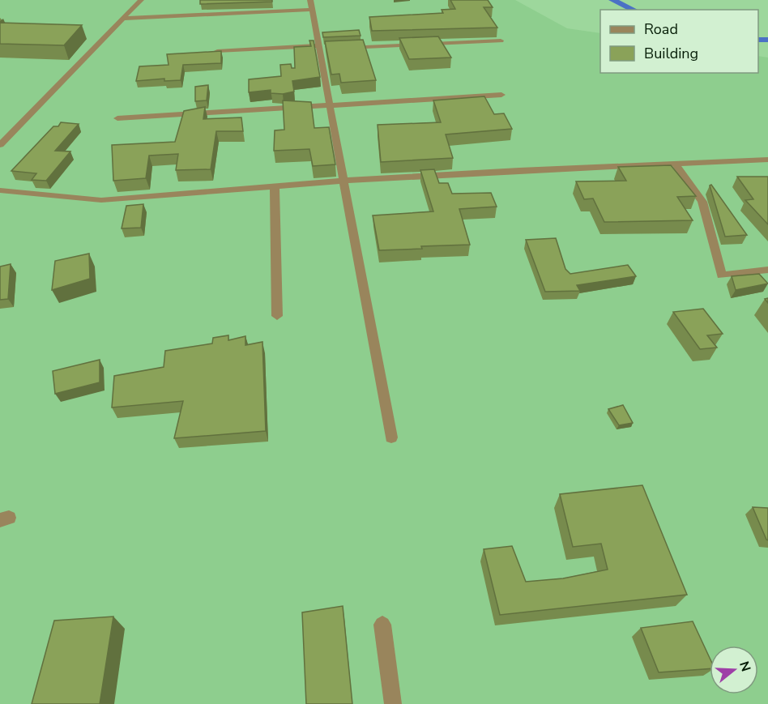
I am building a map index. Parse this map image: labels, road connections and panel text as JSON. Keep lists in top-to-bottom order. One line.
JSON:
{"legend":["Road","Building"],"north":"right"}
